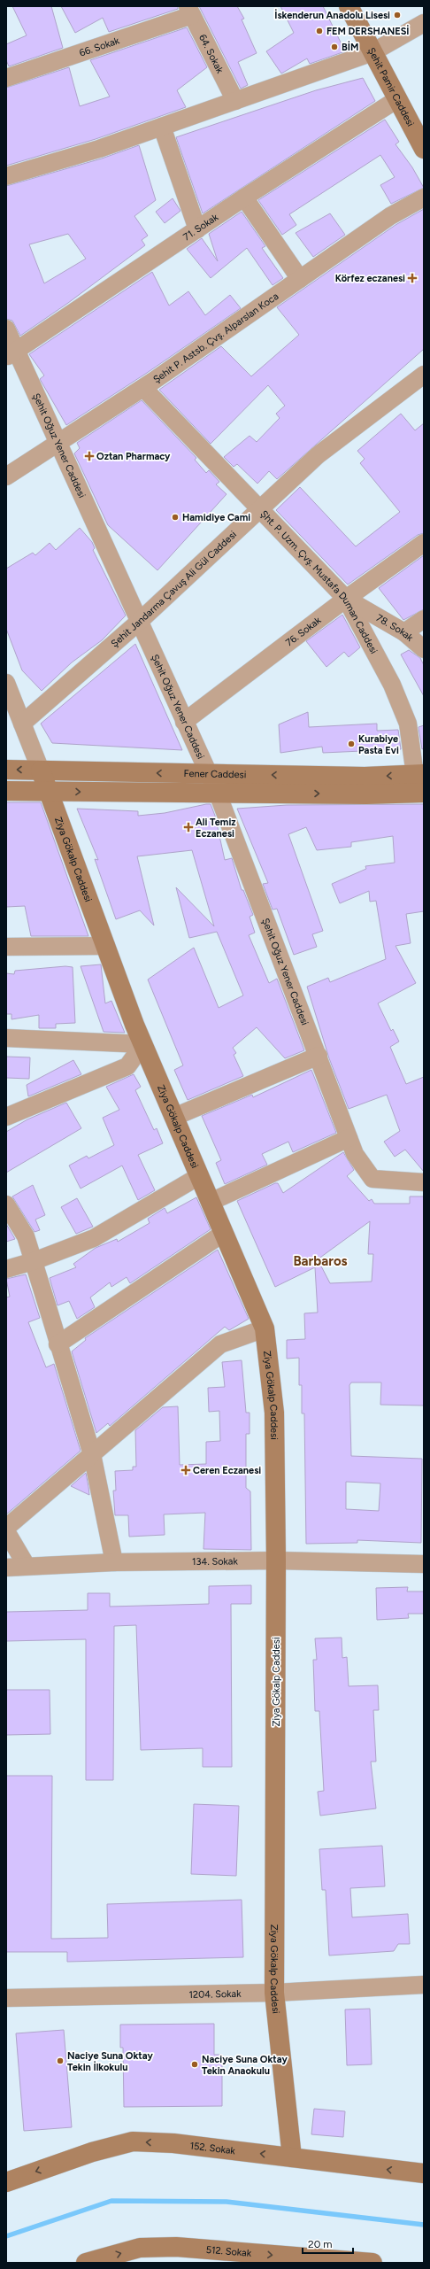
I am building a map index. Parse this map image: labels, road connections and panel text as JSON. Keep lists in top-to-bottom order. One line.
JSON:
{"streets":{"street":["66. Sokak","64. Sokak","Şehit Pamir Caddesi","71. Sokak","Şehit P. Astsb. Çvş. Alparslan Koca","Şehit Oğuz Yener Caddesi","Şht. P. Uzm. Çvş. Mustafa Duman Caddesi","Şehit Jandarma Çavuş Ali Gül Caddesi","78. Sokak","76. Sokak","Fener Caddesi","Ziya Gökalp Caddesi","134. Sokak","1204. Sokak","152. Sokak","512. Sokak"]},"crossings":[["66. Sokak","64. Sokak"],["Şehit Pamir Caddesi","71. Sokak"],["71. Sokak","Şehit Oğuz Yener Caddesi"],["Şehit P. Astsb. Çvş. Alparslan Koca","Şehit Oğuz Yener Caddesi"],["Şehit P. Astsb. Çvş. Alparslan Koca","Şht. P. Uzm. Çvş. Mustafa Duman Caddesi"],["Şehit Oğuz Yener Caddesi","Şehit Jandarma Çavuş Ali Gül Caddesi"],["Şehit Oğuz Yener Caddesi","76. Sokak"],["Şehit Oğuz Yener Caddesi","Fener Caddesi"],["Şht. P. Uzm. Çvş. Mustafa Duman Caddesi","Şehit Jandarma Çavuş Ali Gül Caddesi"],["Şht. P. Uzm. Çvş. Mustafa Duman Caddesi","78. Sokak"],["Şht. P. Uzm. Çvş. Mustafa Duman Caddesi","76. Sokak"],["Şht. P. Uzm. Çvş. Mustafa Duman Caddesi","Fener Caddesi"],["Şehit Jandarma Çavuş Ali Gül Caddesi","Ziya Gökalp Caddesi"],["78. Sokak","76. Sokak"],["Fener Caddesi","Ziya Gökalp Caddesi"],["Ziya Gökalp Caddesi","134. Sokak"],["Ziya Gökalp Caddesi","1204. Sokak"],["Ziya Gökalp Caddesi","152. Sokak"]],"one_way":["152. Sokak","512. Sokak"],"districts":["Barbaros"],"places":{"other":["İskenderun Anadolu Lisesi","FEM DERSHANESİ","BİM","Hamidiye Cami","Kurabiye Pasta Evi","Naciye Suna Oktay Tekin İlkokulu","Naciye Suna Oktay Tekin Anaokulu"],"health":["Körfez eczanesi","Oztan Pharmacy","Ali Temiz Eczanesi","Ceren Eczanesi"]},"scale_bar":"20 m"}
